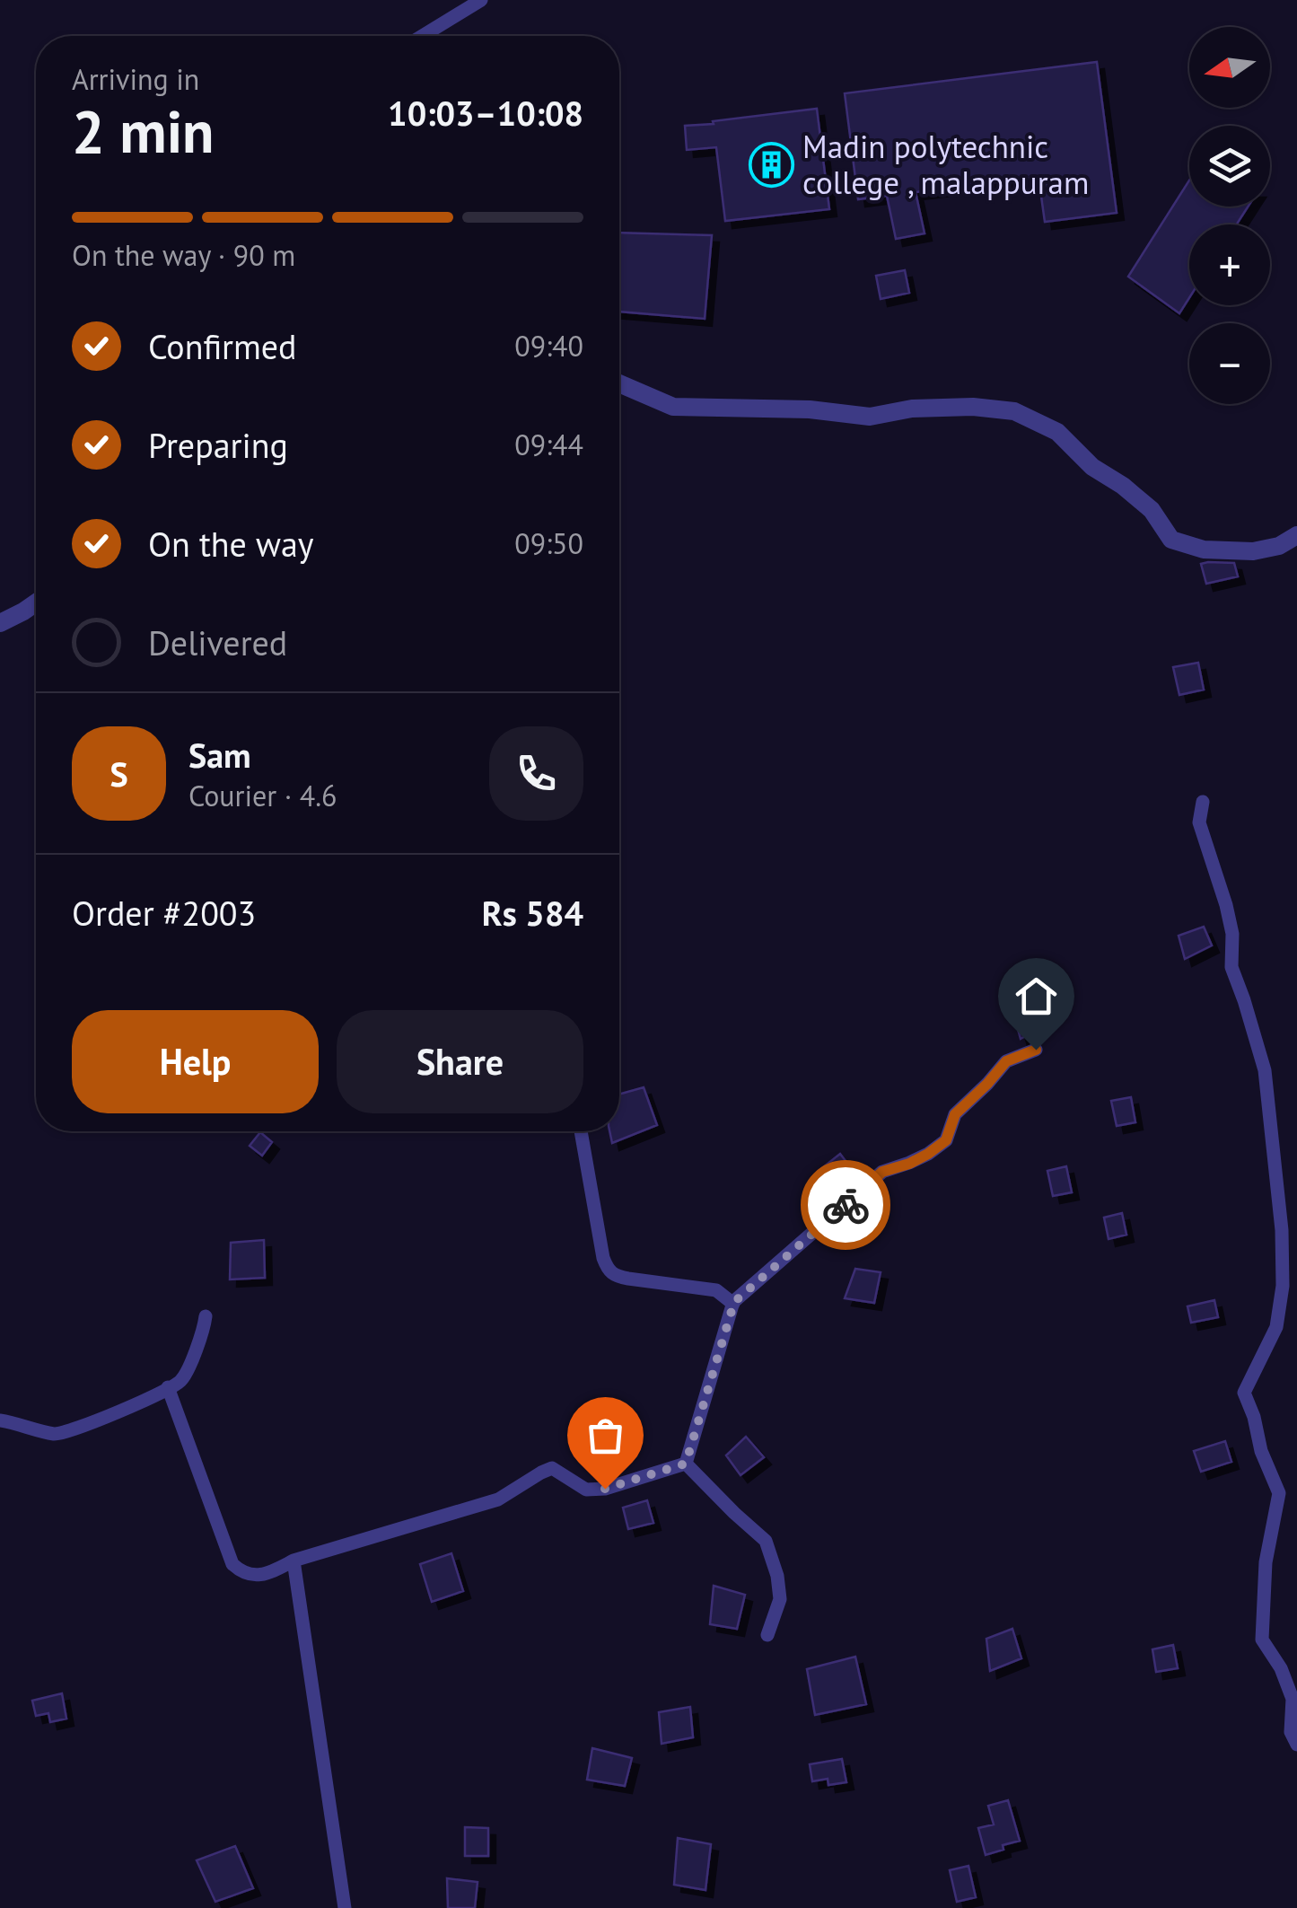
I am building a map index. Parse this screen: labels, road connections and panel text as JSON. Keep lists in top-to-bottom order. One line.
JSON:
{"places":{"building":["Madin polytechnic college , malappuram"]},"north":"left","page":{"map_buttons":["+","−"],"heading":["2 min","Arriving in","10:03–10:08"],"panel":["Sam","Courier · 4.6","Order #2003","Rs 584"],"bar":"On the way · 90 m","list":[["Confirmed","09:40"],["Preparing","09:44"],["On the way","09:50"],"Delivered"],"round":"S","buttons":["Help","Share"]}}
